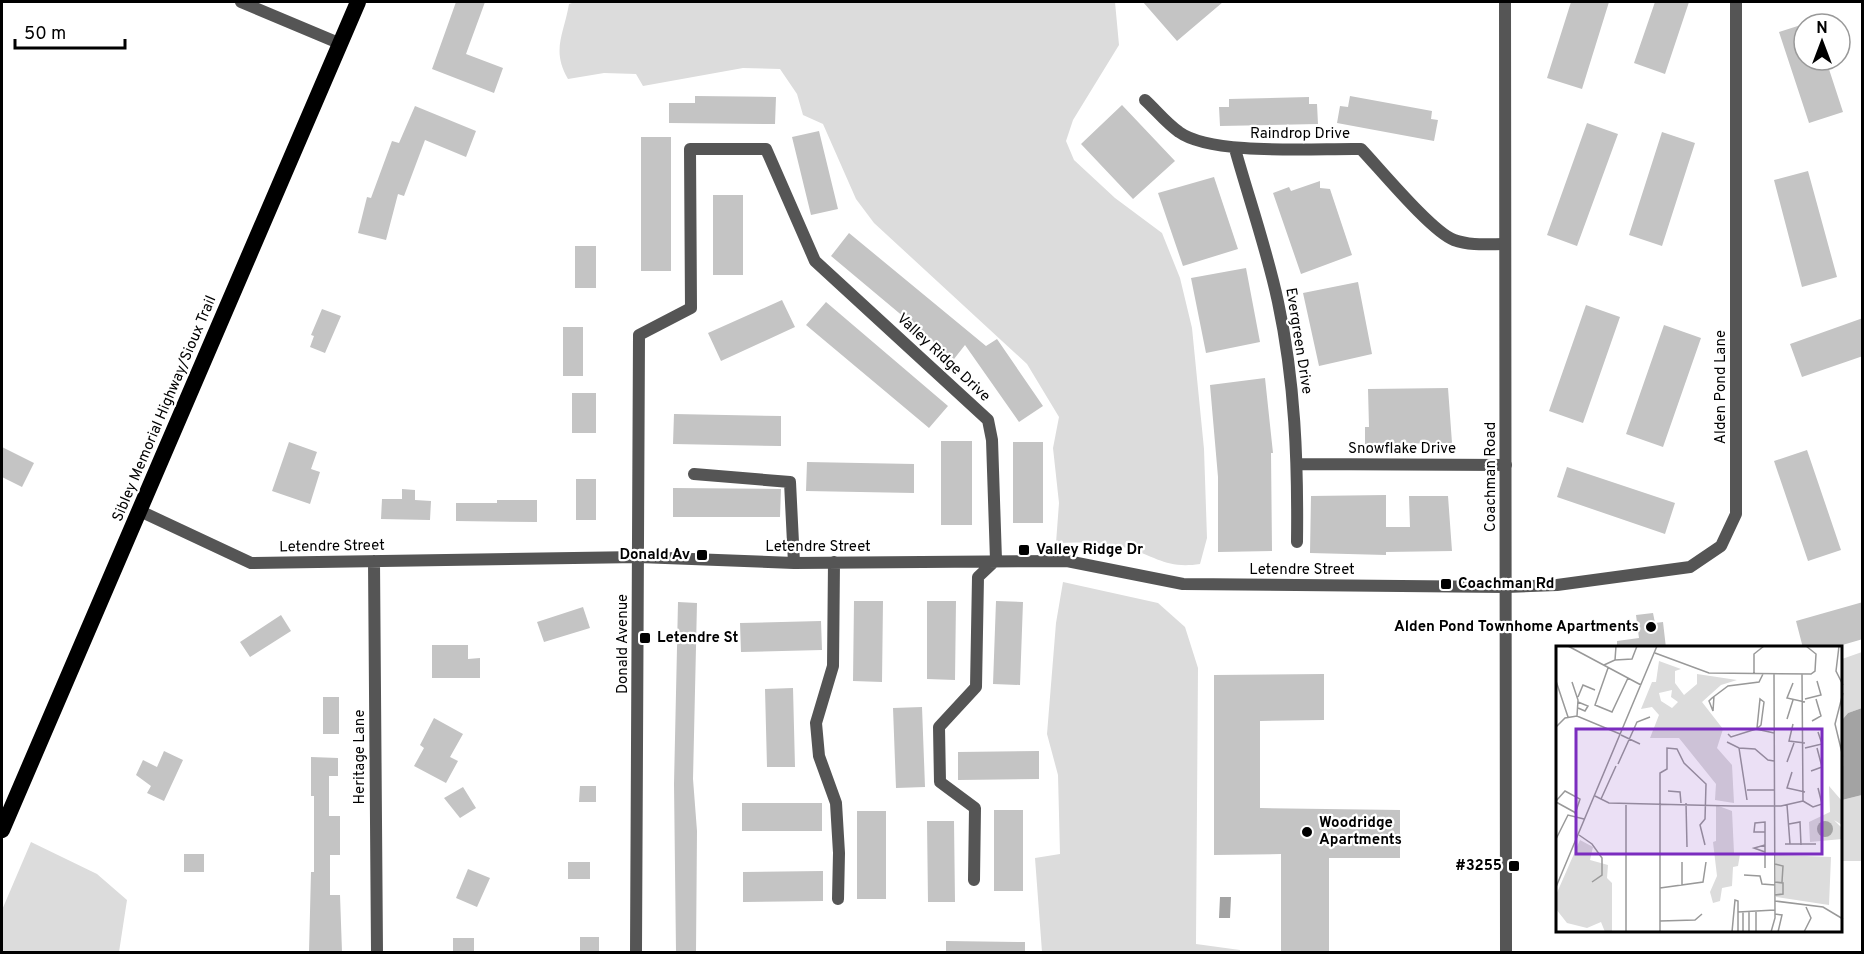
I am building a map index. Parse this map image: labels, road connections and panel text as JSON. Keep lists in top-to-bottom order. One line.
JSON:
{"streets":{"highway":["Sibley Memorial Highway/Sioux Trail"],"street":["Raindrop Drive","Evergreen Drive","Valley Ridge Drive","Alden Pond Lane","Snowflake Drive","Coachman Road","Letendre Street","Donald Avenue","Heritage Lane"]},"crossings":[["Raindrop Drive","Evergreen Drive"],["Raindrop Drive","Coachman Road"],["Evergreen Drive","Snowflake Drive"],["Valley Ridge Drive","Letendre Street"],["Valley Ridge Drive","Donald Avenue"],["Alden Pond Lane","Coachman Road"],["Alden Pond Lane","Letendre Street"],["Sibley Memorial Highway/Sioux Trail","Letendre Street"],["Snowflake Drive","Coachman Road"],["Coachman Road","Letendre Street"],["Letendre Street","Donald Avenue"],["Letendre Street","Heritage Lane"]],"places":{"transit":["Valley Ridge Dr","Donald Av","Coachman Rd","Letendre St","#3255"],"other":["Alden Pond Townhome Apartments","Woodridge Apartments"]},"scale_bar":"50 m","north":"top"}
